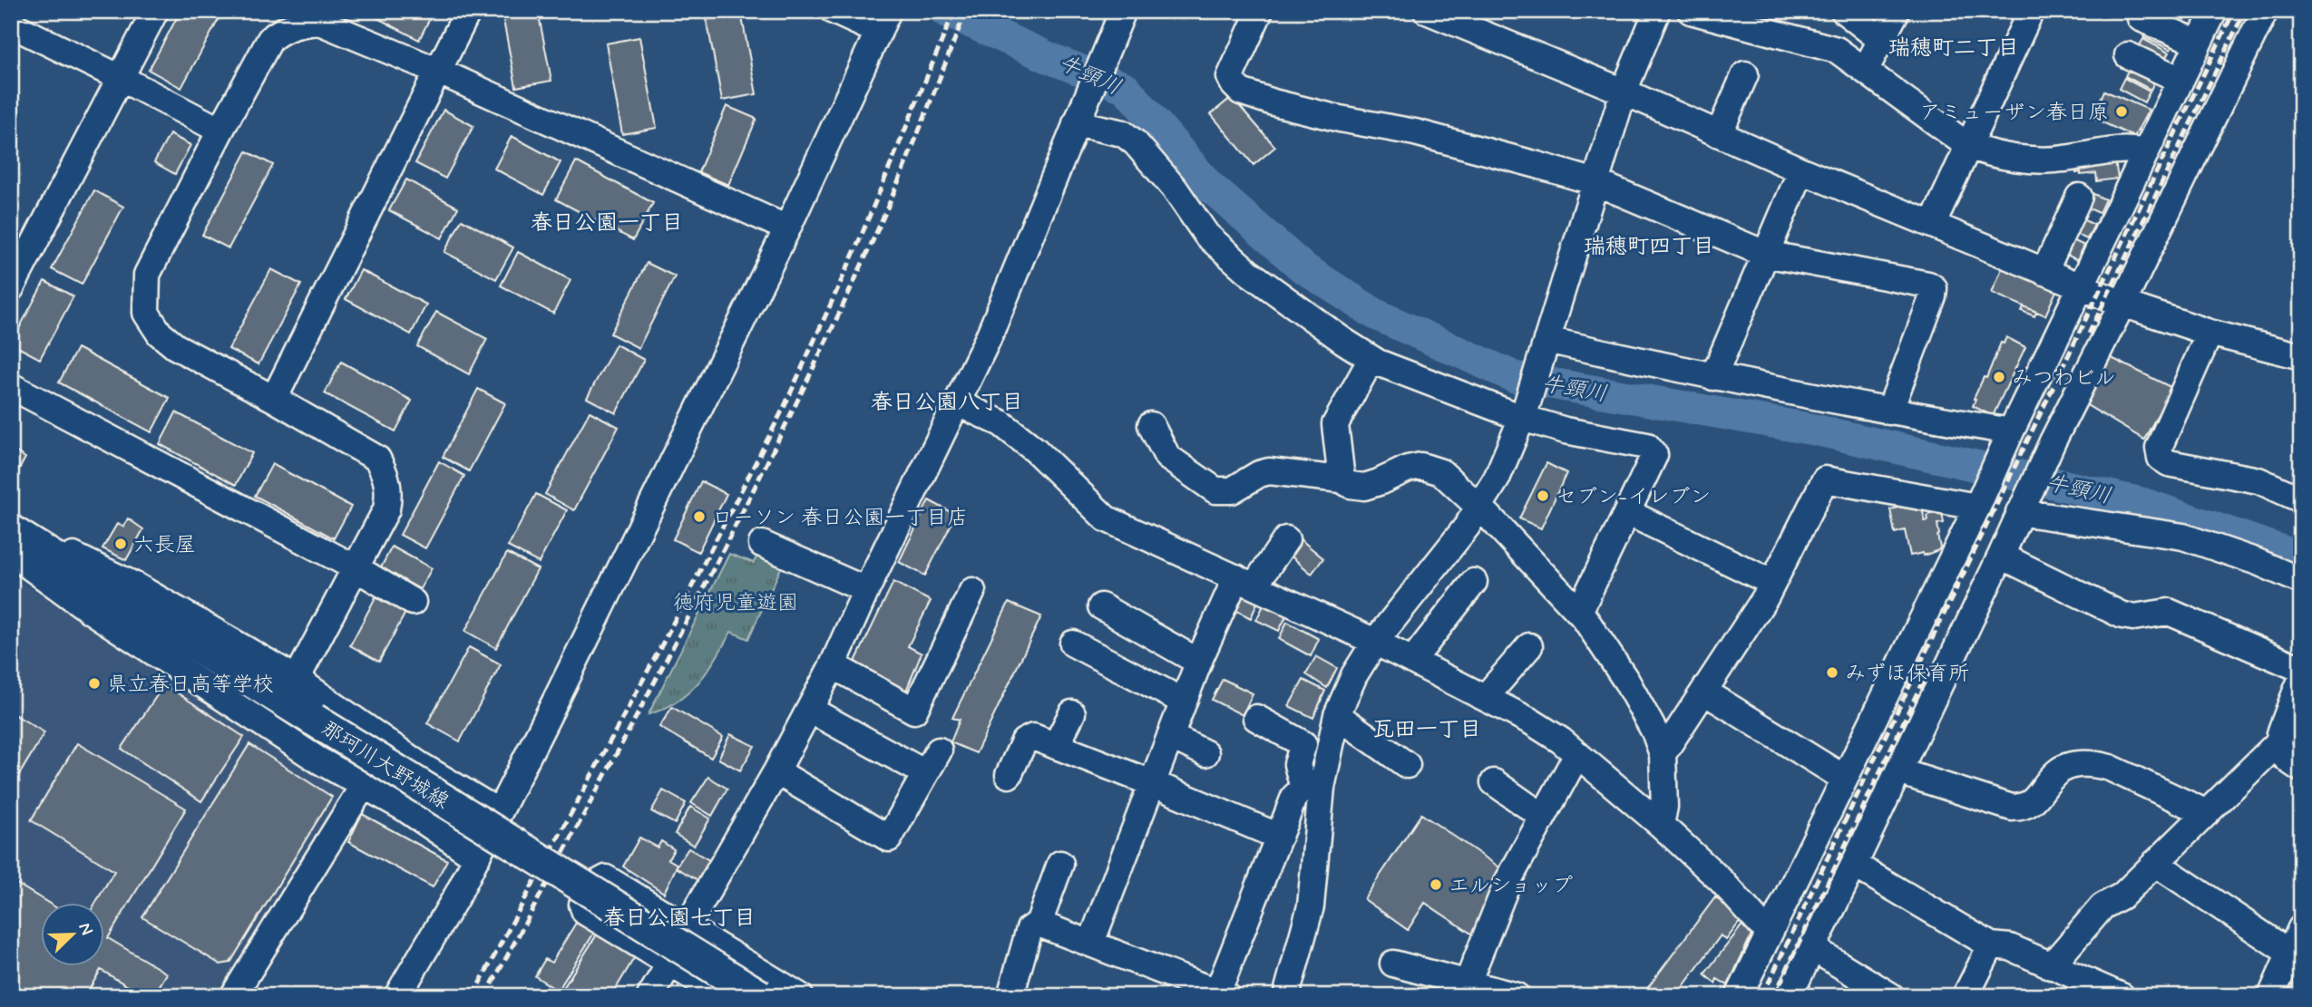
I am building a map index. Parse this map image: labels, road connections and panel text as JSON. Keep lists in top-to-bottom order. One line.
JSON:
{"streets":{"main road":["那珂川大野城線"]},"districts":["瑞穂町二丁目","春日公園一丁目","瑞穂町四丁目","春日公園八丁目","瓦田一丁目","春日公園七丁目"],"water":["牛頸川"],"parks":["徳府児童遊園"],"places":["アミューザン春日原","みつわビル","セブン-イレブン","ローソン 春日公園一丁目店","六長屋","みずほ保育所","県立春日高等学校","エルショップ"],"north":"top right"}
